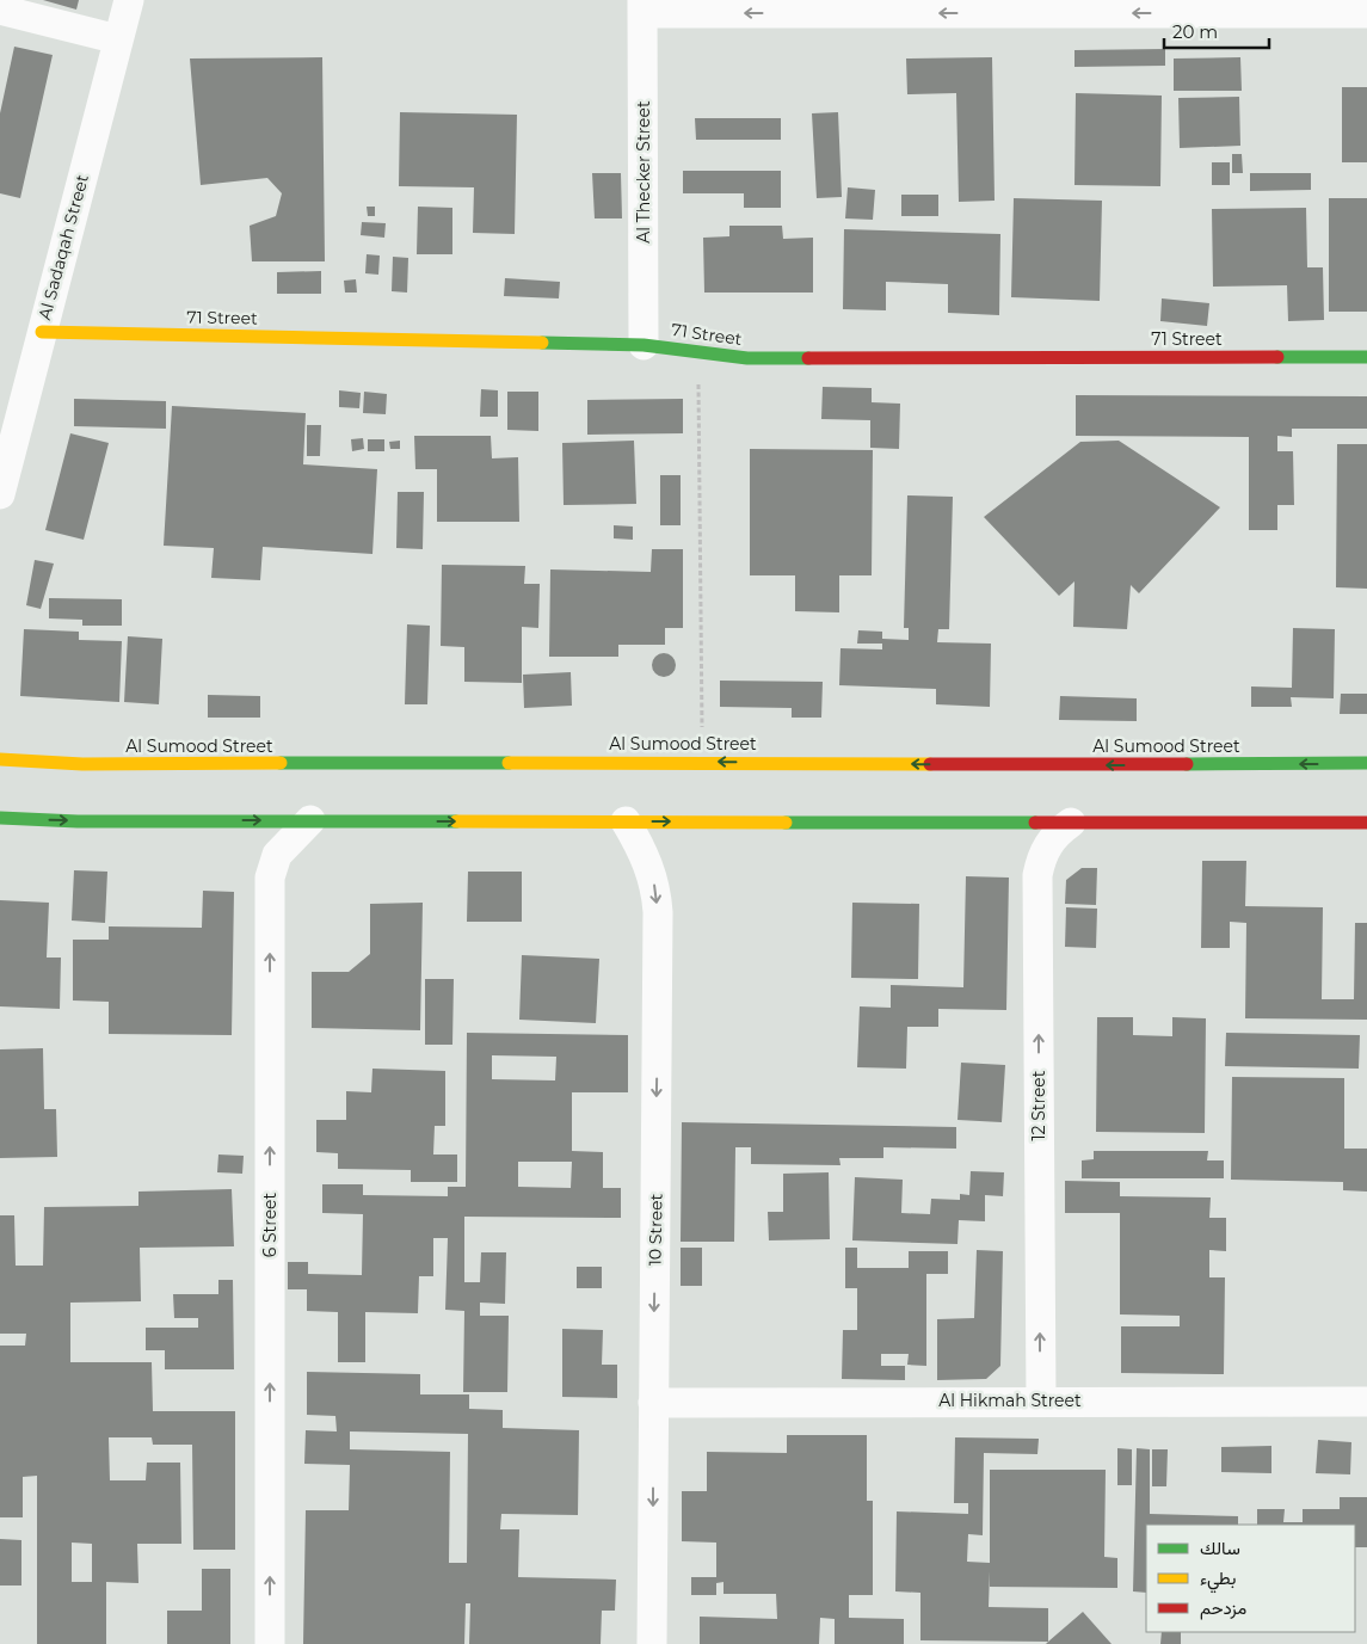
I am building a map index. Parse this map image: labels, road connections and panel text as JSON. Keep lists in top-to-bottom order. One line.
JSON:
{"streets":{"street":["Al Thecker Street","Al Sadaqah Street","71 Street","Al Sumood Street","12 Street","6 Street","10 Street","Al Hikmah Street"]},"crossings":[["Al Thecker Street","71 Street"],["Al Sadaqah Street","71 Street"],["12 Street","Al Hikmah Street"],["10 Street","Al Hikmah Street"]],"one_way":["12 Street","6 Street","10 Street"],"legend":["سالك","بطيء","مزدحم"],"scale_bar":"20 m"}
